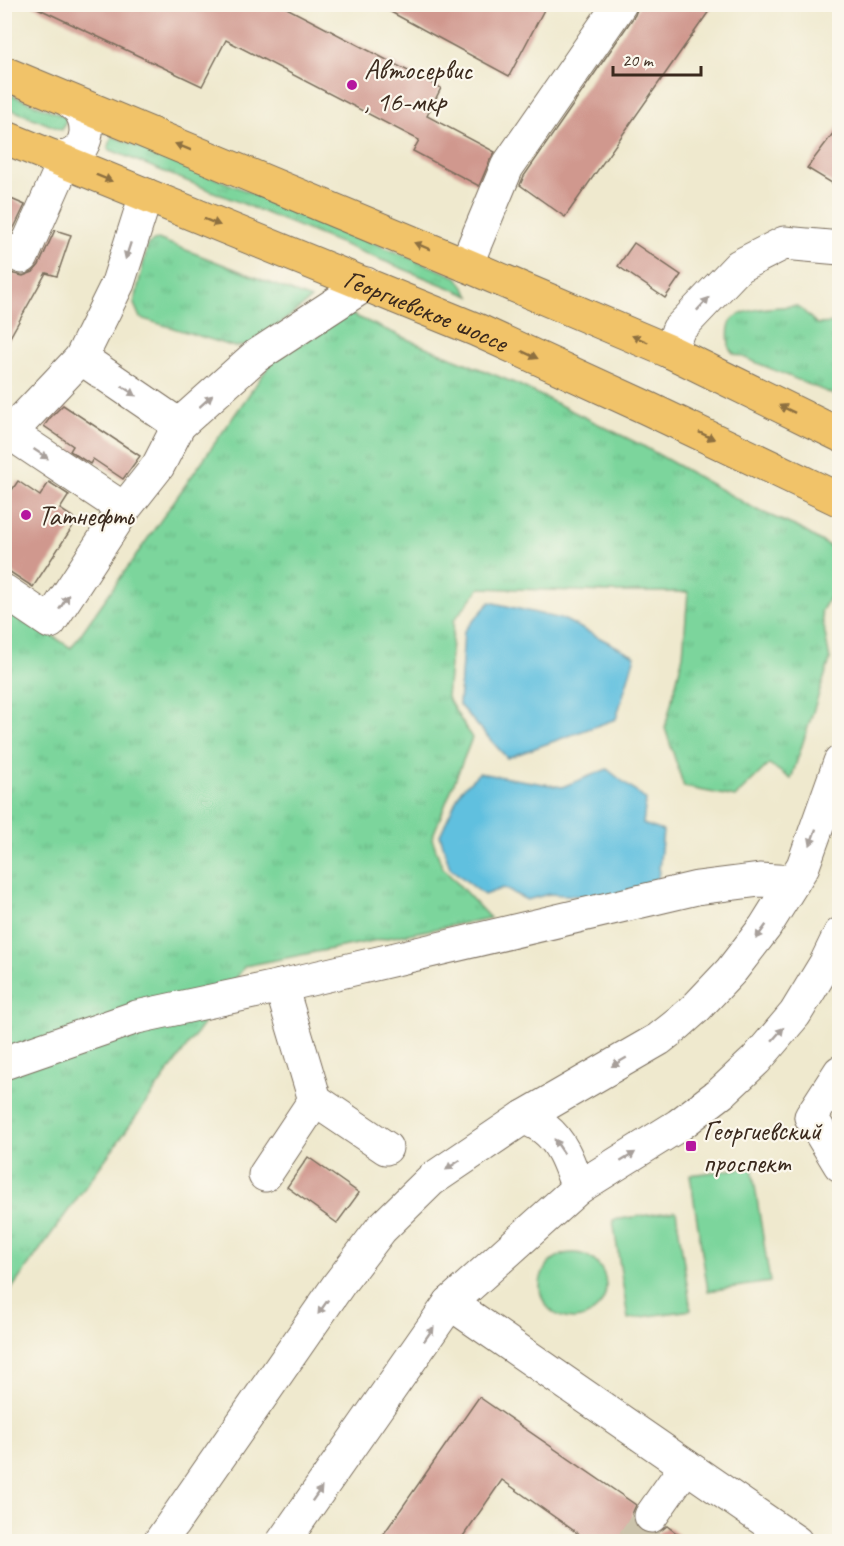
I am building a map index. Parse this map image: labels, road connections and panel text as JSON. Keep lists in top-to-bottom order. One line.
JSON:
{"streets":{"main road":["Георгиевское шоссе"]},"places":{"other":["Автосервис , 16-мкр","Татнефть"],"transit":["Георгиевский проспект"]},"scale_bar":"20 m"}
